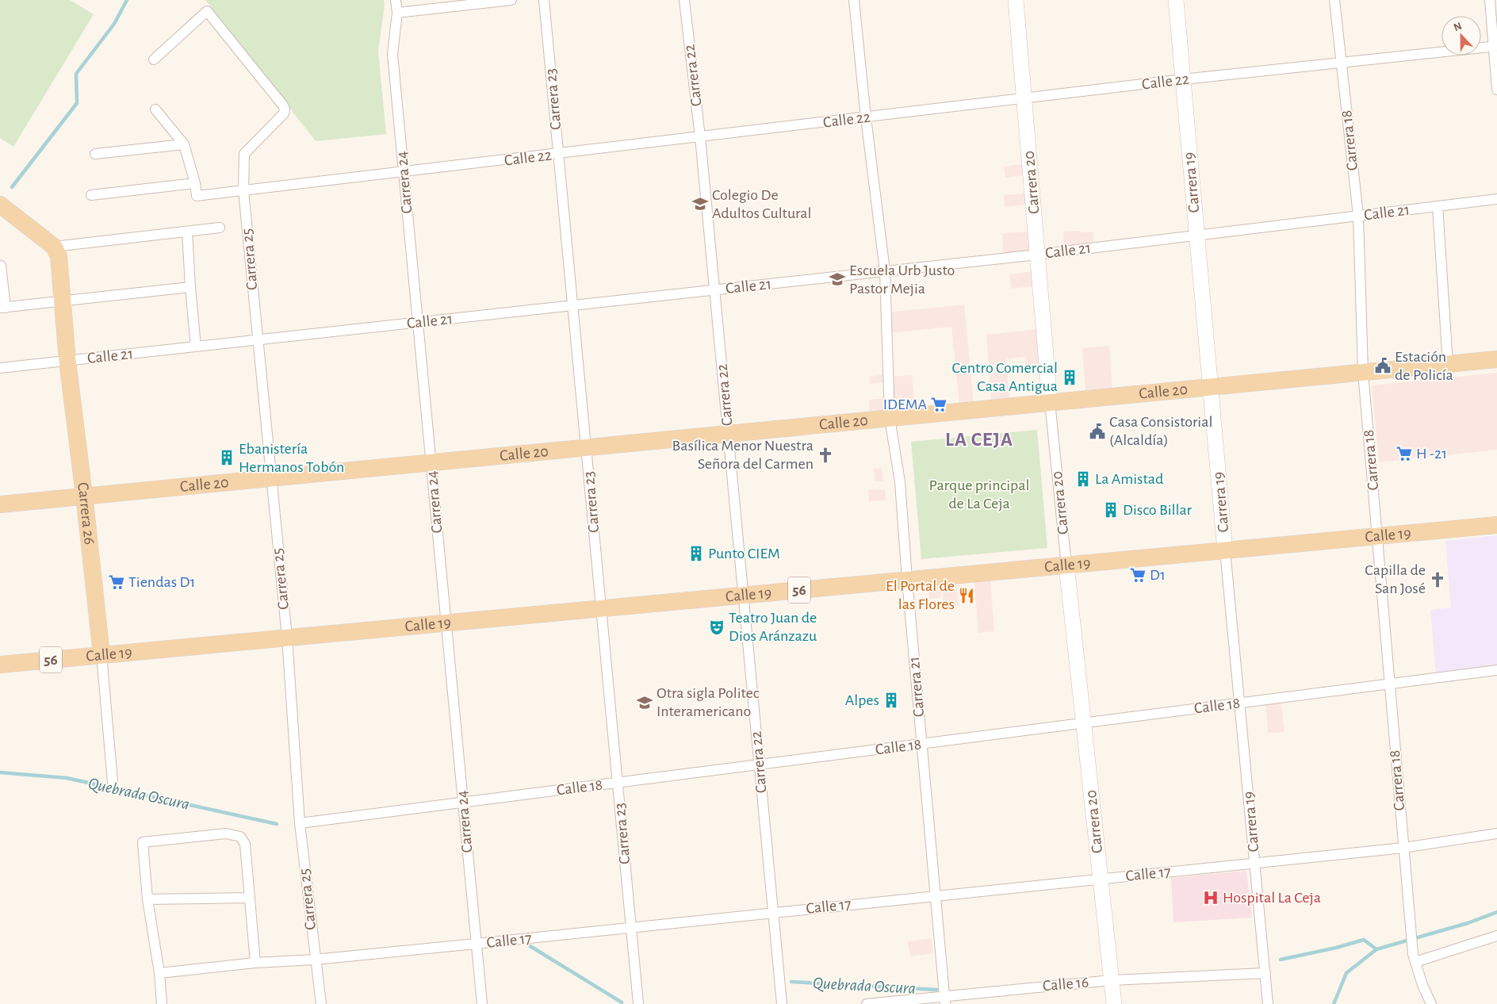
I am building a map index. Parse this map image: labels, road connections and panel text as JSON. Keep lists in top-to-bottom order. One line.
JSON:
{"streets":{"main road":["Carrera 20","Carrera 19","Calle 20","Carrera 26","Calle 19","56"],"street":["Carrera 22","Calle 22","Carrera 23","Carrera 18","Carrera 24","Calle 21","Carrera 25","Carrera 21","Calle 18","Calle 17","Calle 16"]},"crossings":[["Carrera 22","Calle 22"],["Carrera 22","Calle 21"],["Carrera 22","Calle 20"],["Carrera 22","Calle 19"],["Carrera 22","Calle 18"],["Carrera 22","Calle 17"],["Calle 22","Carrera 23"],["Calle 22","Carrera 18"],["Calle 22","Carrera 24"],["Calle 22","Carrera 20"],["Calle 22","Carrera 19"],["Calle 22","Carrera 25"],["Calle 22","Carrera 21"],["Carrera 23","Calle 21"],["Carrera 23","Calle 20"],["Carrera 23","Calle 19"],["Carrera 23","Calle 18"],["Carrera 23","Calle 17"],["Carrera 18","Calle 21"],["Carrera 18","Calle 20"],["Carrera 18","Calle 19"],["Carrera 18","Calle 18"],["Carrera 18","Calle 17"],["Carrera 24","Calle 21"],["Carrera 24","Calle 20"],["Carrera 24","Calle 19"],["Carrera 24","Calle 18"],["Carrera 24","Calle 17"],["Carrera 20","Calle 21"],["Carrera 20","Calle 20"],["Carrera 20","Calle 19"],["Carrera 20","Calle 18"],["Carrera 20","Calle 17"],["Carrera 20","Calle 16"],["Carrera 19","Calle 21"],["Carrera 19","Calle 20"],["Carrera 19","Calle 19"],["Carrera 19","Calle 18"],["Carrera 19","Calle 17"],["Carrera 19","Calle 16"],["Calle 21","Carrera 25"],["Calle 21","Carrera 26"],["Calle 21","Carrera 21"],["Carrera 25","Calle 20"],["Carrera 25","Calle 19"],["Carrera 25","Calle 18"],["Carrera 25","Calle 17"],["Calle 20","Carrera 26"],["Calle 20","Carrera 21"],["Carrera 26","Calle 19"],["Calle 19","Carrera 21"],["Carrera 21","Calle 18"],["Carrera 21","Calle 17"],["Carrera 21","Calle 16"]],"districts":["LA CEJA"],"water":["Quebrada Oscura"],"parks":["Parque principal de La Ceja"],"places":{"school or university":["Colegio De Adultos Cultural","Escuela Urb Justo Pastor Mejia","Otra sigla Politec Interamericano"],"public building":["Estación de Policía","Casa Consistorial (Alcaldía)"],"building":["Centro Comercial Casa Antigua","Ebanistería Hermanos Tobón","La Amistad","Disco Billar","Punto CIEM","Alpes"],"supermarket":["IDEMA","H -21","D1","Tiendas D1"],"church":["Basílica Menor Nuestra Señora del Carmen","Capilla de San José"],"restaurant":["El Portal de las Flores"],"theatre":["Teatro Juan de Dios Aránzazu"],"hospital":["Hospital La Ceja"]},"north":"top"}
